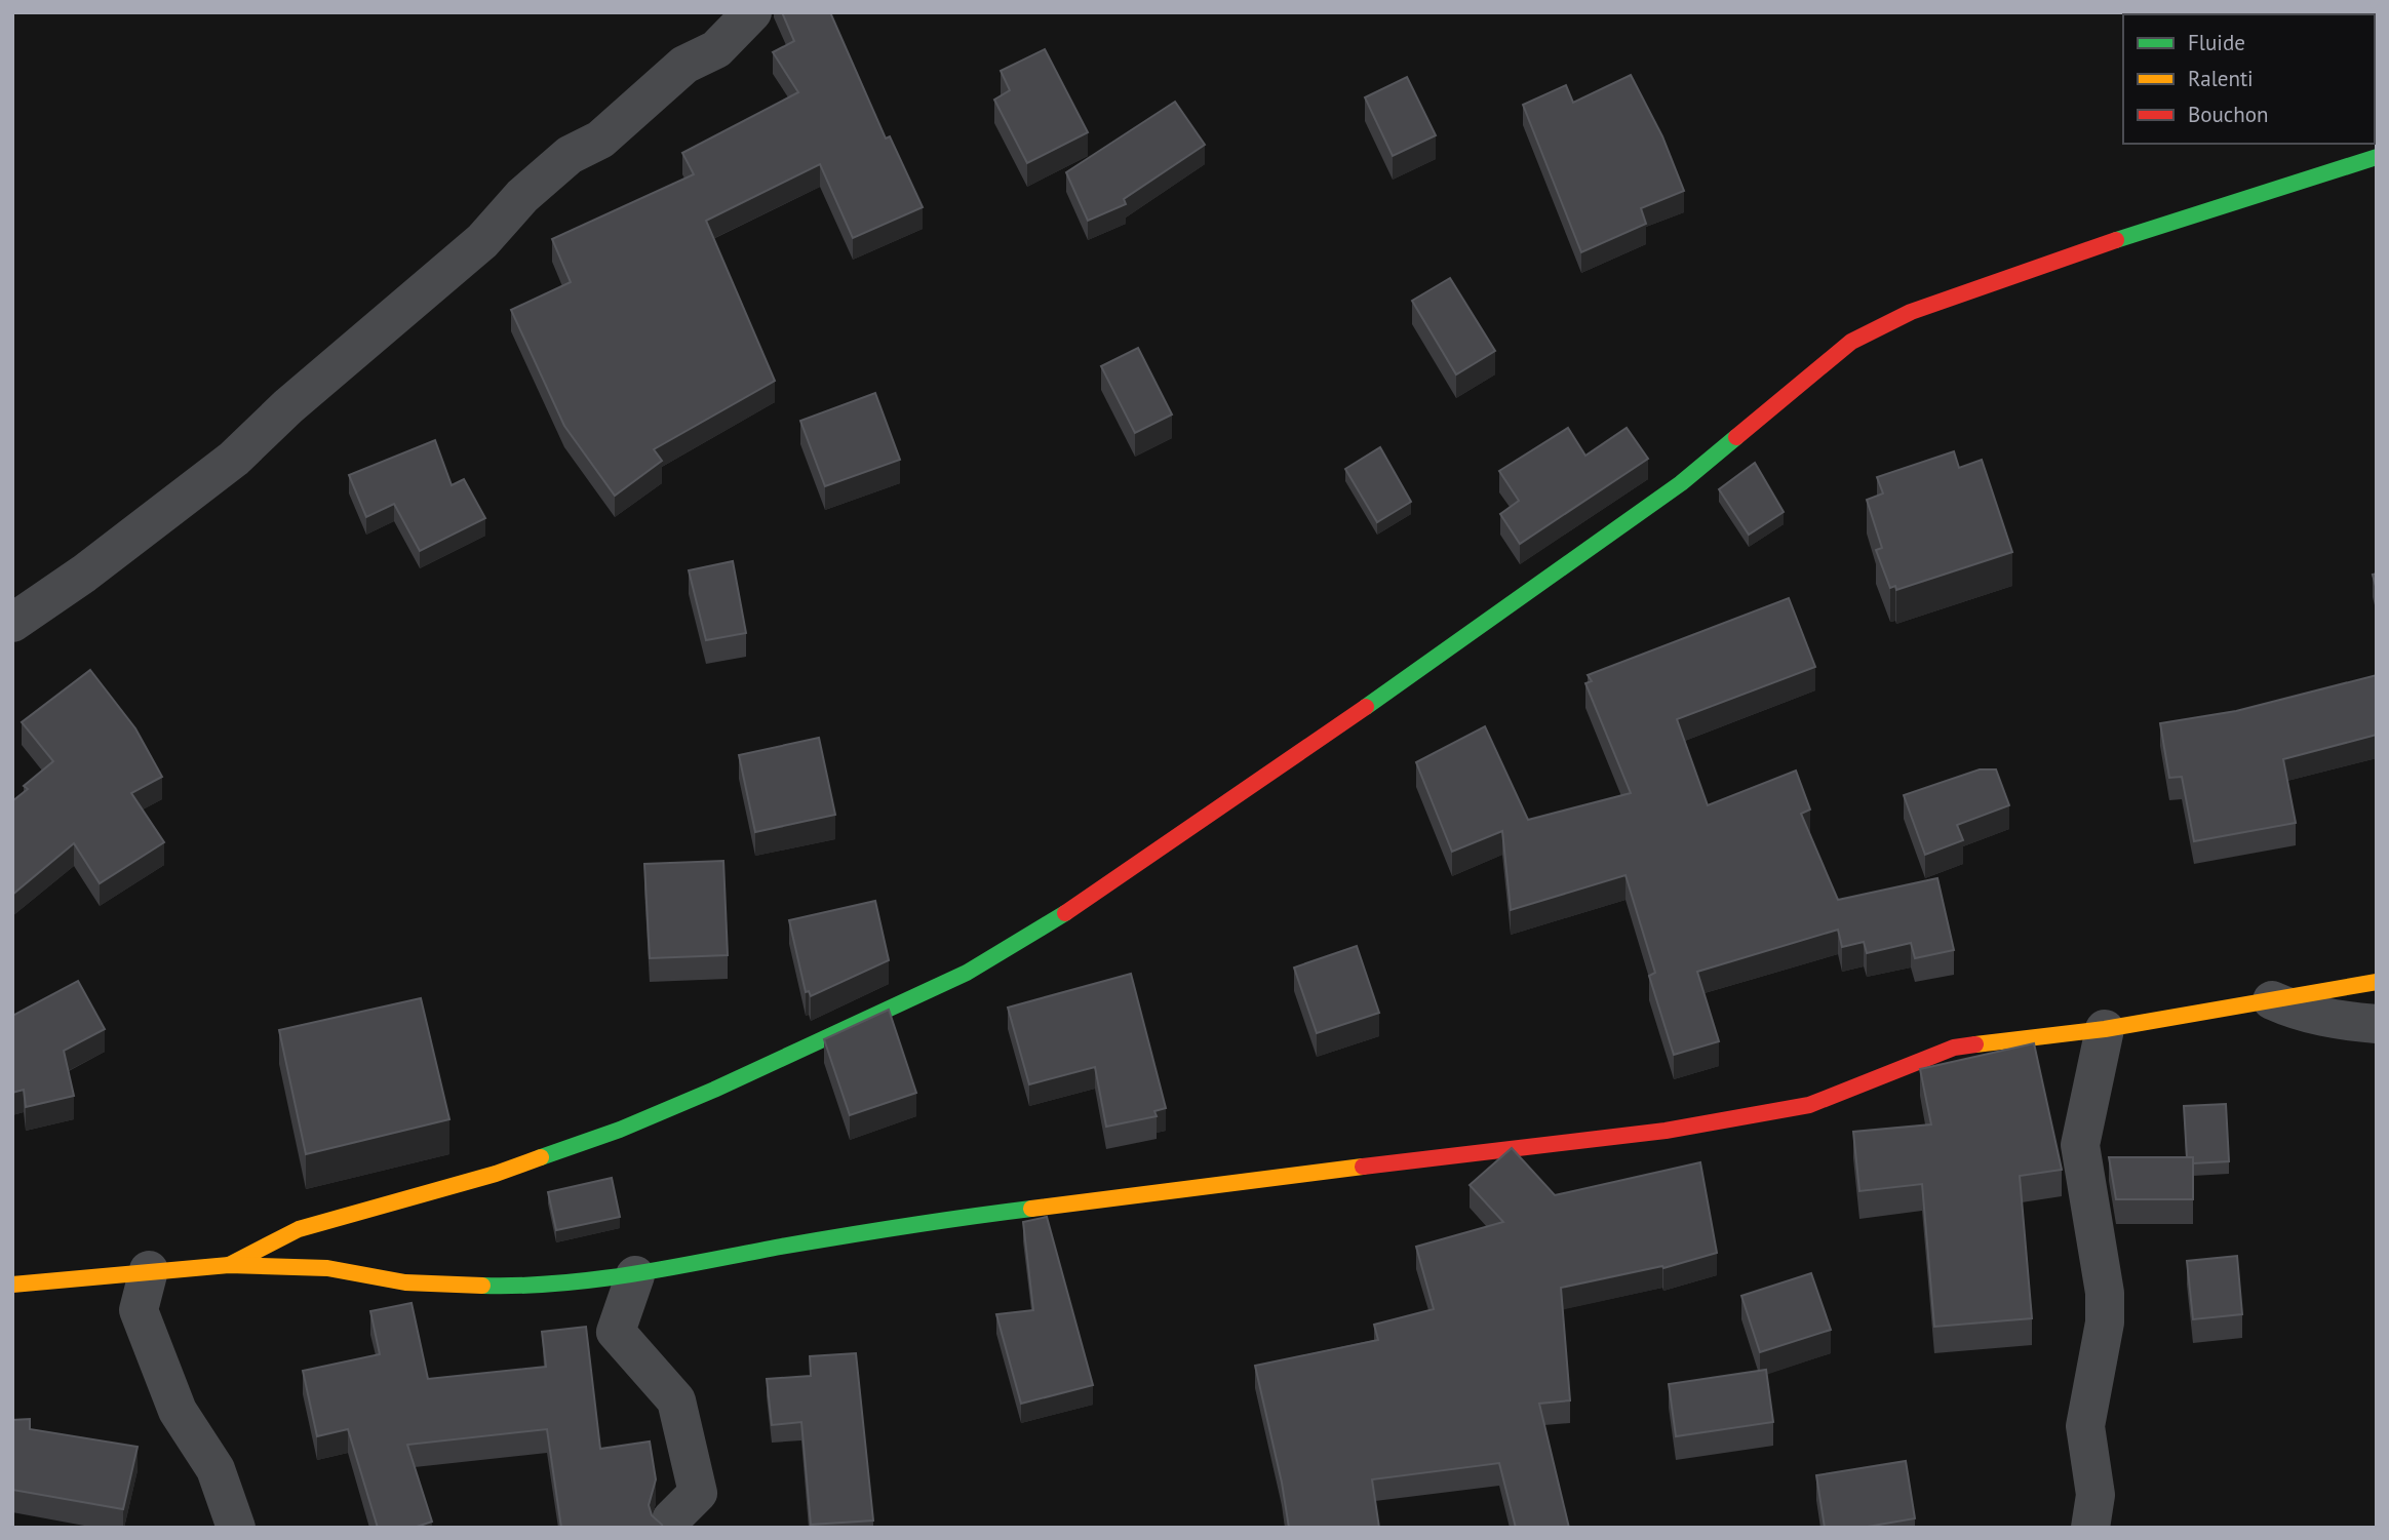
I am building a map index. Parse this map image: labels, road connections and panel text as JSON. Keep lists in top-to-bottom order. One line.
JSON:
{"legend":["Fluide","Ralenti","Bouchon"]}
